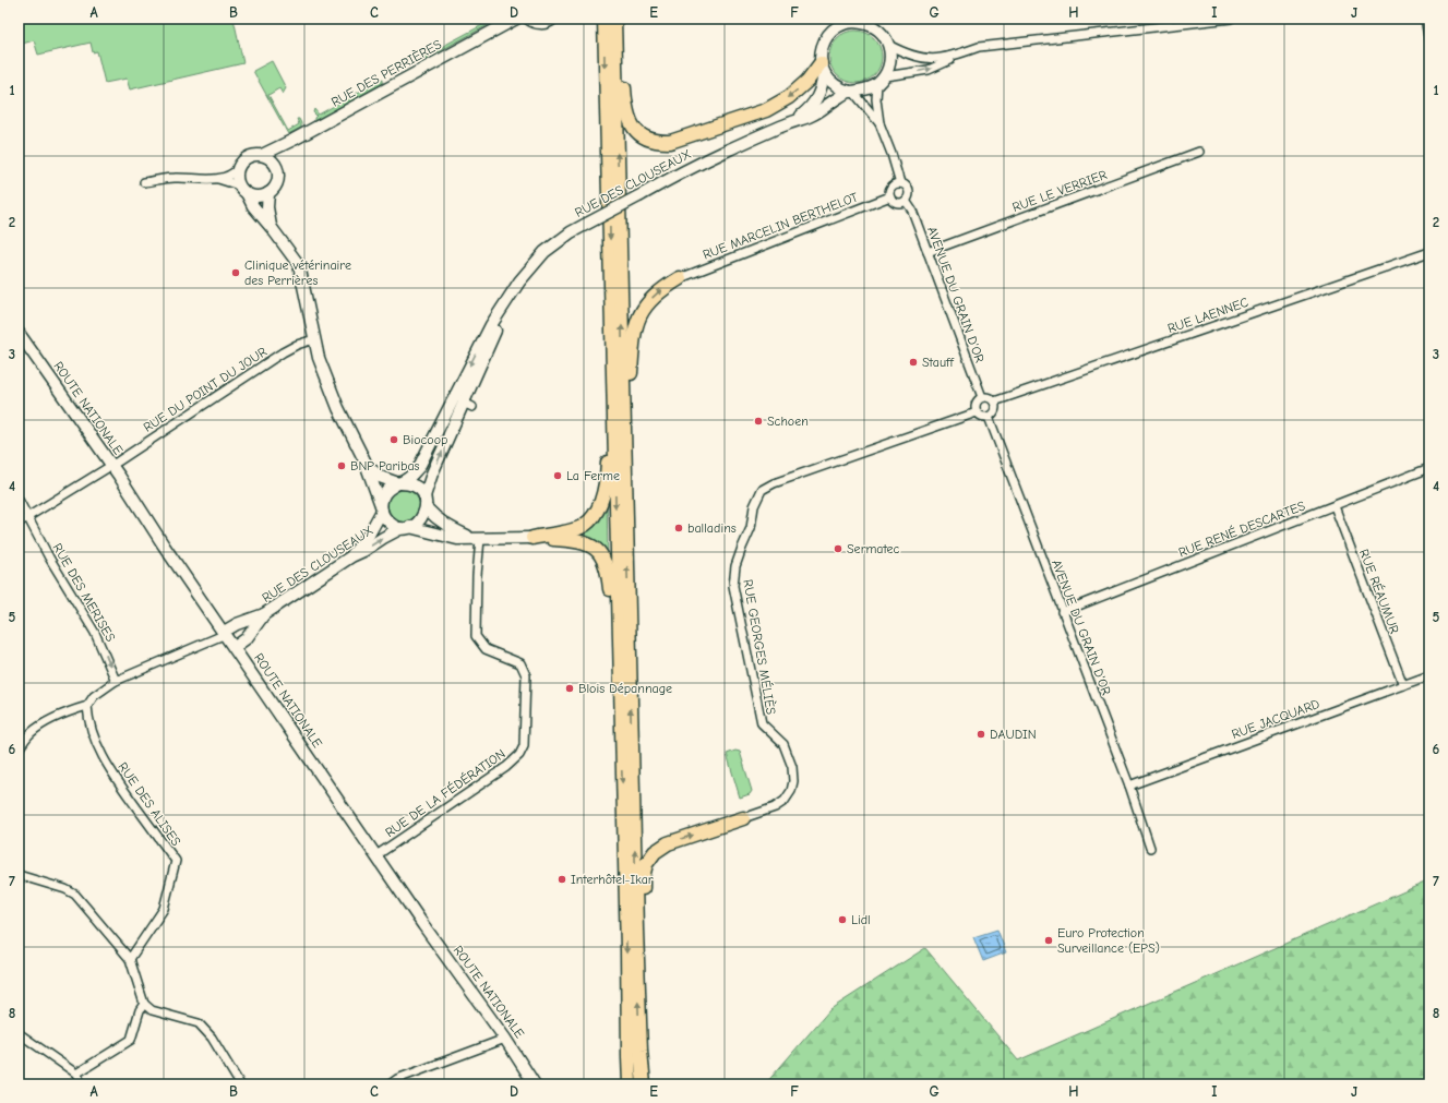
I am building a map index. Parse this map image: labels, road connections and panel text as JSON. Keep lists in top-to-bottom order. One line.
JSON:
{"streets":{"street":["RUE DES PERRIÈRES","RUE DES CLOUSEAUX","RUE LE VERRIER","RUE MARCELIN BERTHELOT","AVENUE DU GRAIN D'OR","RUE LAENNEC","RUE DU POINT DU JOUR","ROUTE NATIONALE","RUE RENÉ DESCARTES","RUE RÉAUMUR","RUE DES MERISES","RUE GEORGES MÉLIÈS","RUE JACQUARD","RUE DE LA FÉDÉRATION","RUE DES ALISES"]},"crossings":[["RUE DES CLOUSEAUX","ROUTE NATIONALE"],["RUE LE VERRIER","AVENUE DU GRAIN D'OR"],["RUE MARCELIN BERTHELOT","AVENUE DU GRAIN D'OR"],["AVENUE DU GRAIN D'OR","RUE LAENNEC"],["AVENUE DU GRAIN D'OR","RUE RENÉ DESCARTES"],["AVENUE DU GRAIN D'OR","RUE GEORGES MÉLIÈS"],["AVENUE DU GRAIN D'OR","RUE JACQUARD"],["RUE LAENNEC","RUE GEORGES MÉLIÈS"],["RUE DU POINT DU JOUR","ROUTE NATIONALE"],["RUE DU POINT DU JOUR","RUE DES MERISES"],["ROUTE NATIONALE","RUE DE LA FÉDÉRATION"],["RUE RENÉ DESCARTES","RUE RÉAUMUR"],["RUE RÉAUMUR","RUE JACQUARD"]],"one_way":["RUE DES MERISES"],"places":["Clinique vétérinaire des Perrières","Stauff","Schoen","Biocoop","BNP Paribas","La Ferme","balladins","Sermatec","Blois Dépannage","DAUDIN","Interhôtel-Ikar","Lidl","Euro Protection Surveillance (EPS)"],"grid":{"columns":["A","B","C","D","E","F","G","H","I","J"],"rows":["1","2","3","4","5","6","7","8"]}}
